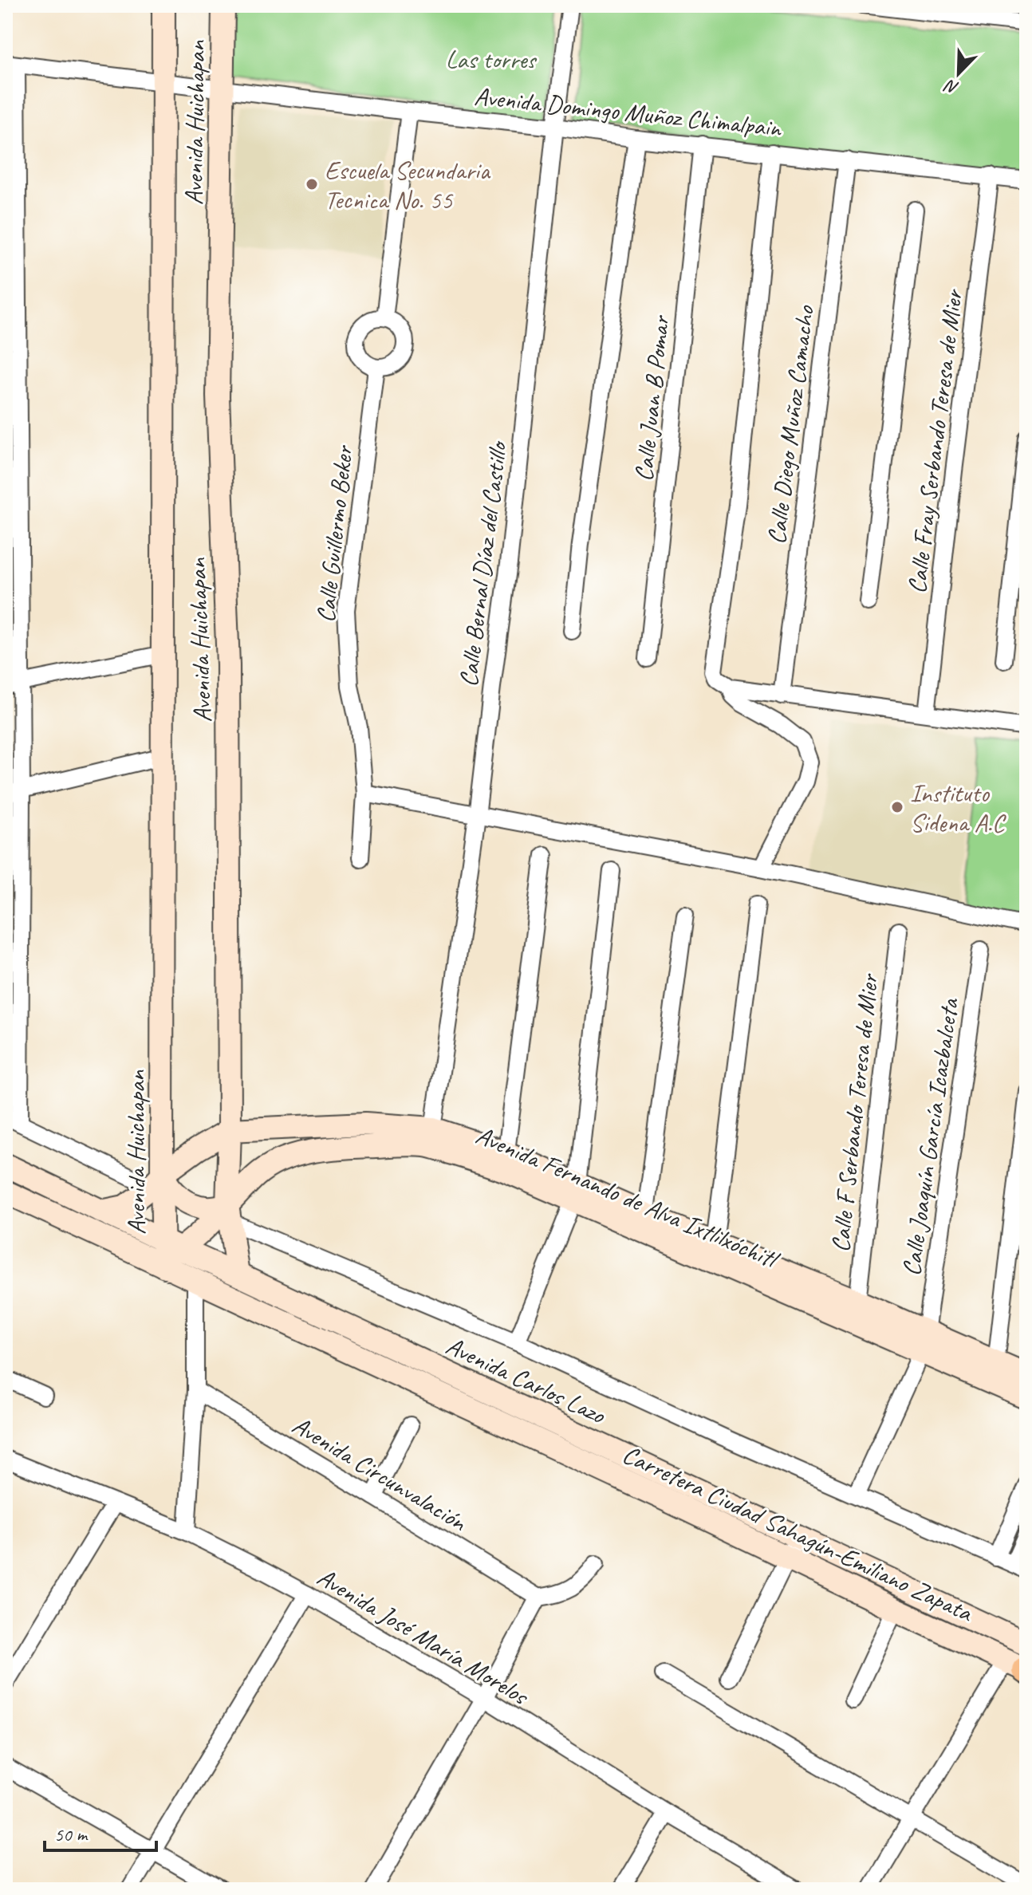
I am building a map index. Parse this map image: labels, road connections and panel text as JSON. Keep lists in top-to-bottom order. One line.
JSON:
{"streets":{"street":["Avenida Domingo Muñoz Chimalpain","Avenida Huichapan","Calle Juan B Pomar","Calle Diego Muñoz Camacho","Calle Fray Serbando Teresa de Mier","Calle Guillermo Beker","Calle Bernal Díaz del Castillo","Calle F Serbando Teresa de Mier","Calle Joaquín García Icazbalceta","Avenida Fernando de Alva Ixtlilxóchitl","Avenida Carlos Lazo","Avenida Circunvalación","Carretera Ciudad Sahagún-Emiliano Zapata","Avenida José María Morelos"]},"crossings":[["Avenida Domingo Muñoz Chimalpain","Avenida Huichapan"],["Avenida Domingo Muñoz Chimalpain","Calle Juan B Pomar"],["Avenida Domingo Muñoz Chimalpain","Calle Diego Muñoz Camacho"],["Avenida Domingo Muñoz Chimalpain","Calle Fray Serbando Teresa de Mier"],["Avenida Domingo Muñoz Chimalpain","Calle Bernal Díaz del Castillo"],["Avenida Huichapan","Avenida Fernando de Alva Ixtlilxóchitl"],["Avenida Huichapan","Avenida Carlos Lazo"],["Avenida Huichapan","Carretera Ciudad Sahagún-Emiliano Zapata"],["Calle Bernal Díaz del Castillo","Avenida Fernando de Alva Ixtlilxóchitl"],["Calle F Serbando Teresa de Mier","Avenida Fernando de Alva Ixtlilxóchitl"],["Calle Joaquín García Icazbalceta","Avenida Fernando de Alva Ixtlilxóchitl"],["Avenida Fernando de Alva Ixtlilxóchitl","Avenida Carlos Lazo"],["Avenida Fernando de Alva Ixtlilxóchitl","Carretera Ciudad Sahagún-Emiliano Zapata"],["Avenida Carlos Lazo","Carretera Ciudad Sahagún-Emiliano Zapata"]],"parks":["Las torres"],"places":["Escuela Secundaria Tecnica No. 55","Instituto Sidena A.C"],"scale_bar":"50 m","north":"bottom left"}
